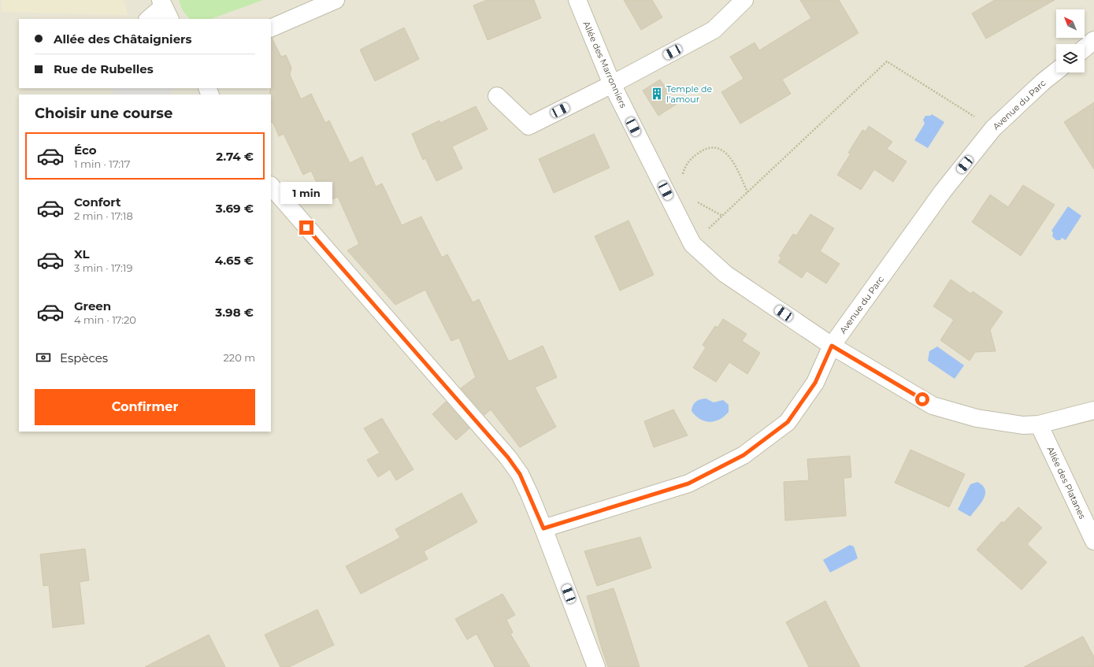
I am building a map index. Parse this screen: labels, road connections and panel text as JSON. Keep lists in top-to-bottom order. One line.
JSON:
{"streets":{"street":["Allée des Marronniers","Avenue du Parc","Allée des Platanes"]},"crossings":[["Allée des Marronniers","Avenue du Parc"],["Allée des Marronniers","Allée des Platanes"]],"places":{"building":["Temple de l'amour"]},"north":"top left","page":{"banner":["Allée des Châtaigniers","Rue de Rubelles"],"heading":"Choisir une course","list":[{"name":"Éco","note":"1 min · 17:17","value":"2.74 €"},{"name":"Confort","note":"2 min · 17:18","value":"3.69 €"},{"name":"XL","note":"3 min · 17:19","value":"4.65 €"},{"name":"Green","note":"4 min · 17:20","value":"3.98 €"}],"bubble":"1 min","pay":["Espèces","220 m"],"buttons":"Confirmer"}}
